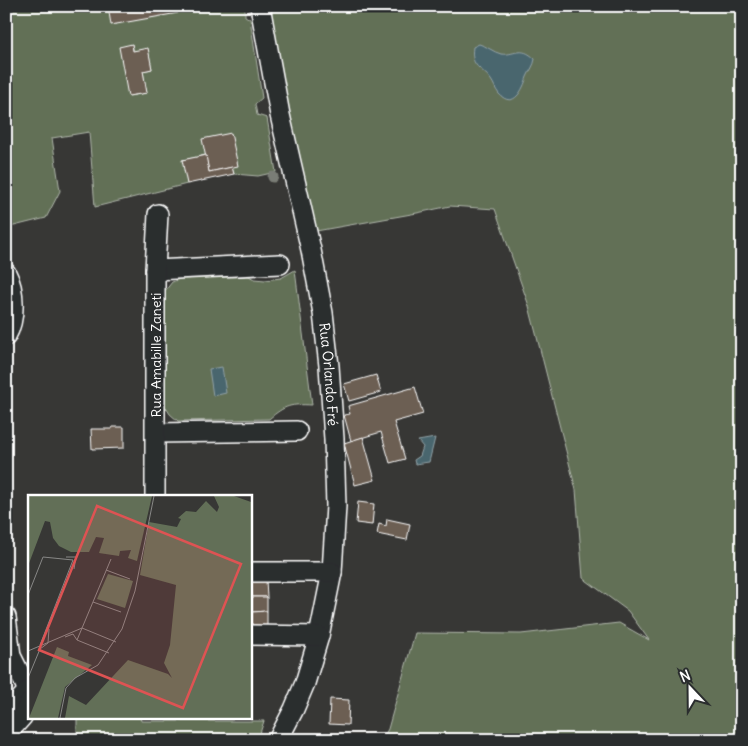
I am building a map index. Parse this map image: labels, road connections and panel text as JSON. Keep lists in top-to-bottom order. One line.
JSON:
{"streets":{"street":["Rua Amabille Zaneti","Rua Orlando Fré"]},"north":"top"}
